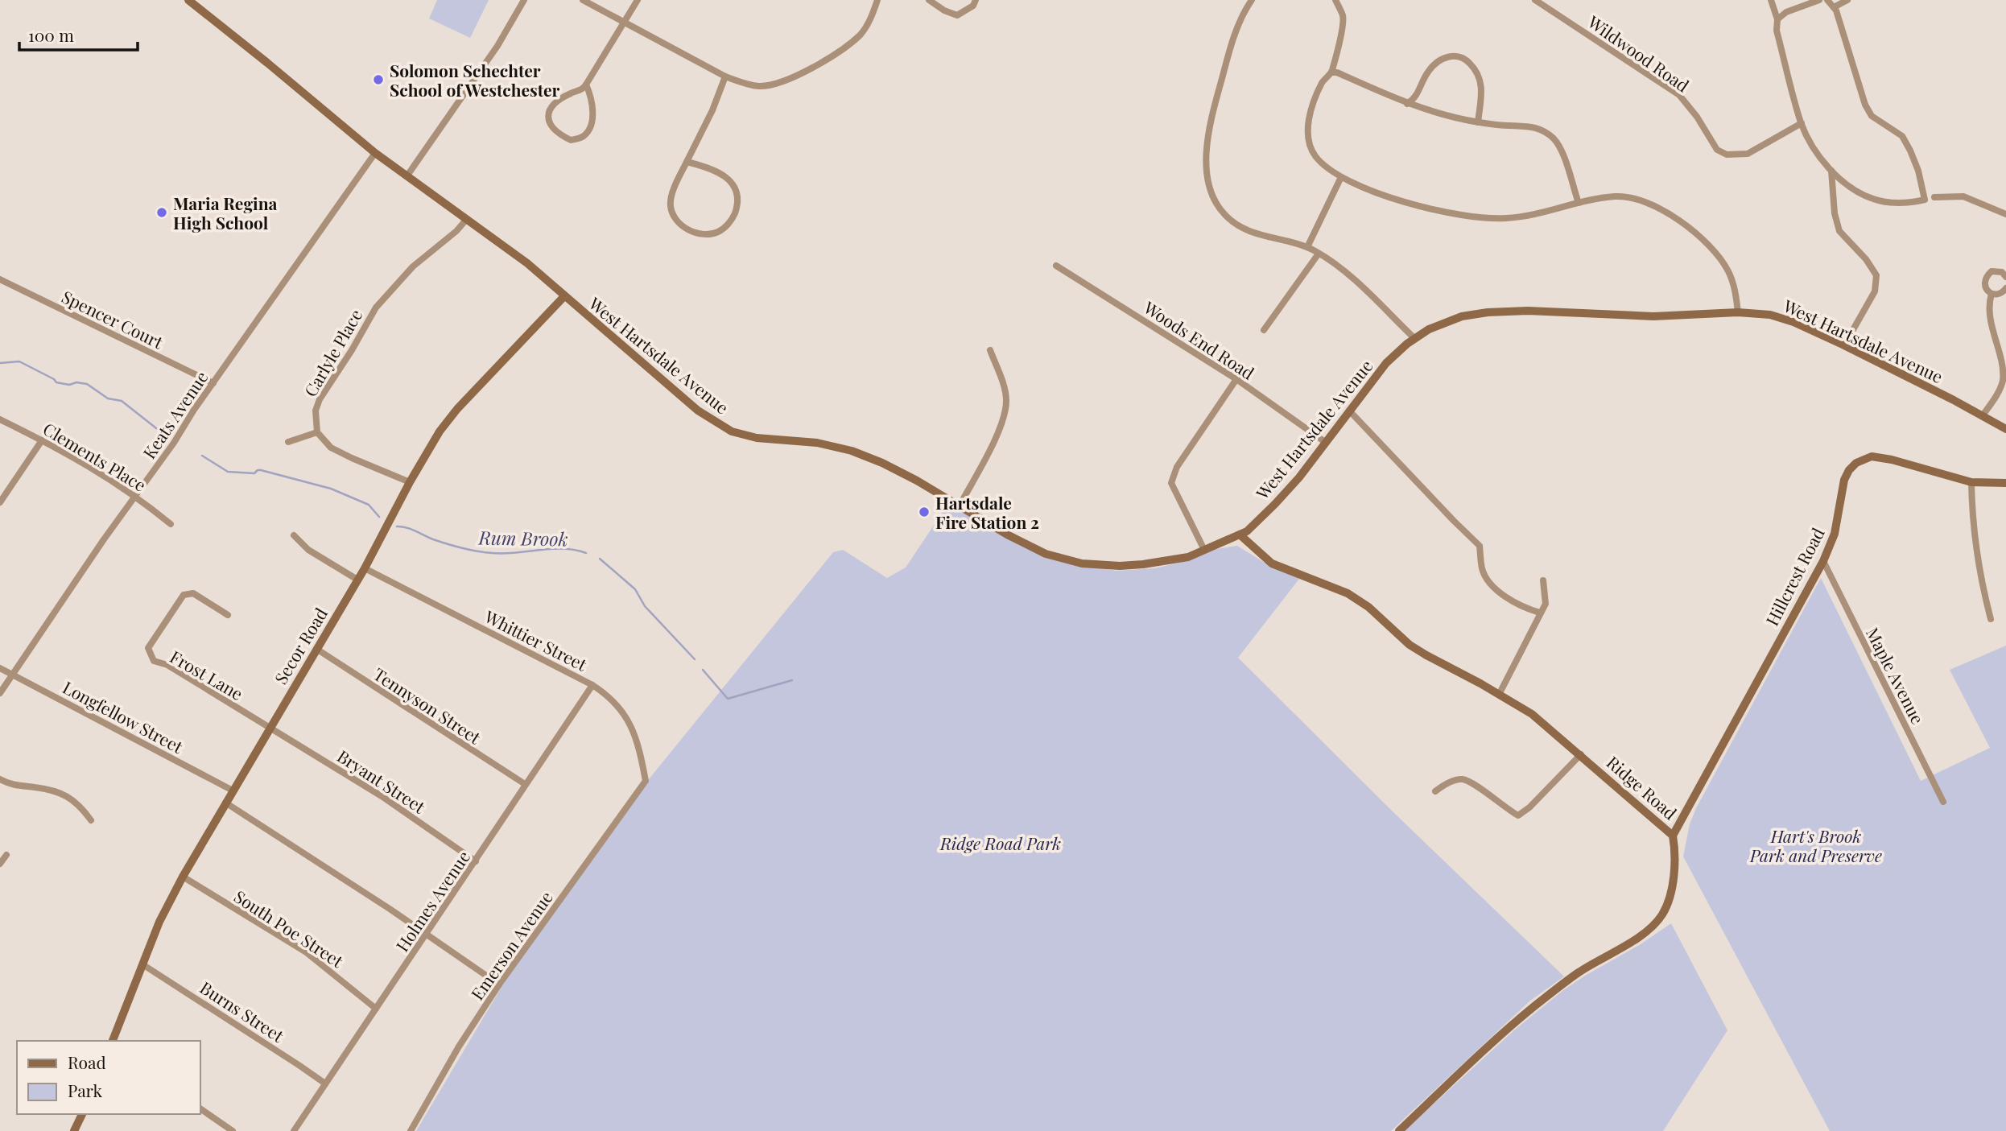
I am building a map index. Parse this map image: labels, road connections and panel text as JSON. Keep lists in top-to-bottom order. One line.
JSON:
{"streets":{"street":["Wildwood Road","Spencer Court","Woods End Road","West Hartsdale Avenue","Carlyle Place","Keats Avenue","Clements Place","Hillcrest Road","Whittier Street","Secor Road","Frost Lane","Maple Avenue","Tennyson Street","Longfellow Street","Bryant Street","Ridge Road","Holmes Avenue","South Poe Street","Emerson Avenue","Burns Street"]},"crossings":[["Spencer Court","Keats Avenue"],["Woods End Road","West Hartsdale Avenue"],["West Hartsdale Avenue","Carlyle Place"],["West Hartsdale Avenue","Keats Avenue"],["West Hartsdale Avenue","Secor Road"],["West Hartsdale Avenue","Ridge Road"],["Keats Avenue","Clements Place"],["Keats Avenue","Longfellow Street"],["Hillcrest Road","Maple Avenue"],["Hillcrest Road","Ridge Road"],["Whittier Street","Secor Road"],["Whittier Street","Holmes Avenue"],["Whittier Street","Emerson Avenue"],["Secor Road","Frost Lane"],["Secor Road","Tennyson Street"],["Secor Road","Longfellow Street"],["Secor Road","Bryant Street"],["Secor Road","South Poe Street"],["Secor Road","Burns Street"],["Frost Lane","Bryant Street"],["Tennyson Street","Holmes Avenue"],["Bryant Street","Holmes Avenue"],["Holmes Avenue","South Poe Street"],["Holmes Avenue","Burns Street"]],"water":["Rum Brook"],"parks":["Hart's Brook Park and Preserve","Ridge Road Park"],"places":["Solomon Schechter School of Westchester","Maria Regina High School","Hartsdale Fire Station 2"],"legend":["Road","Park"],"scale_bar":"100 m"}
